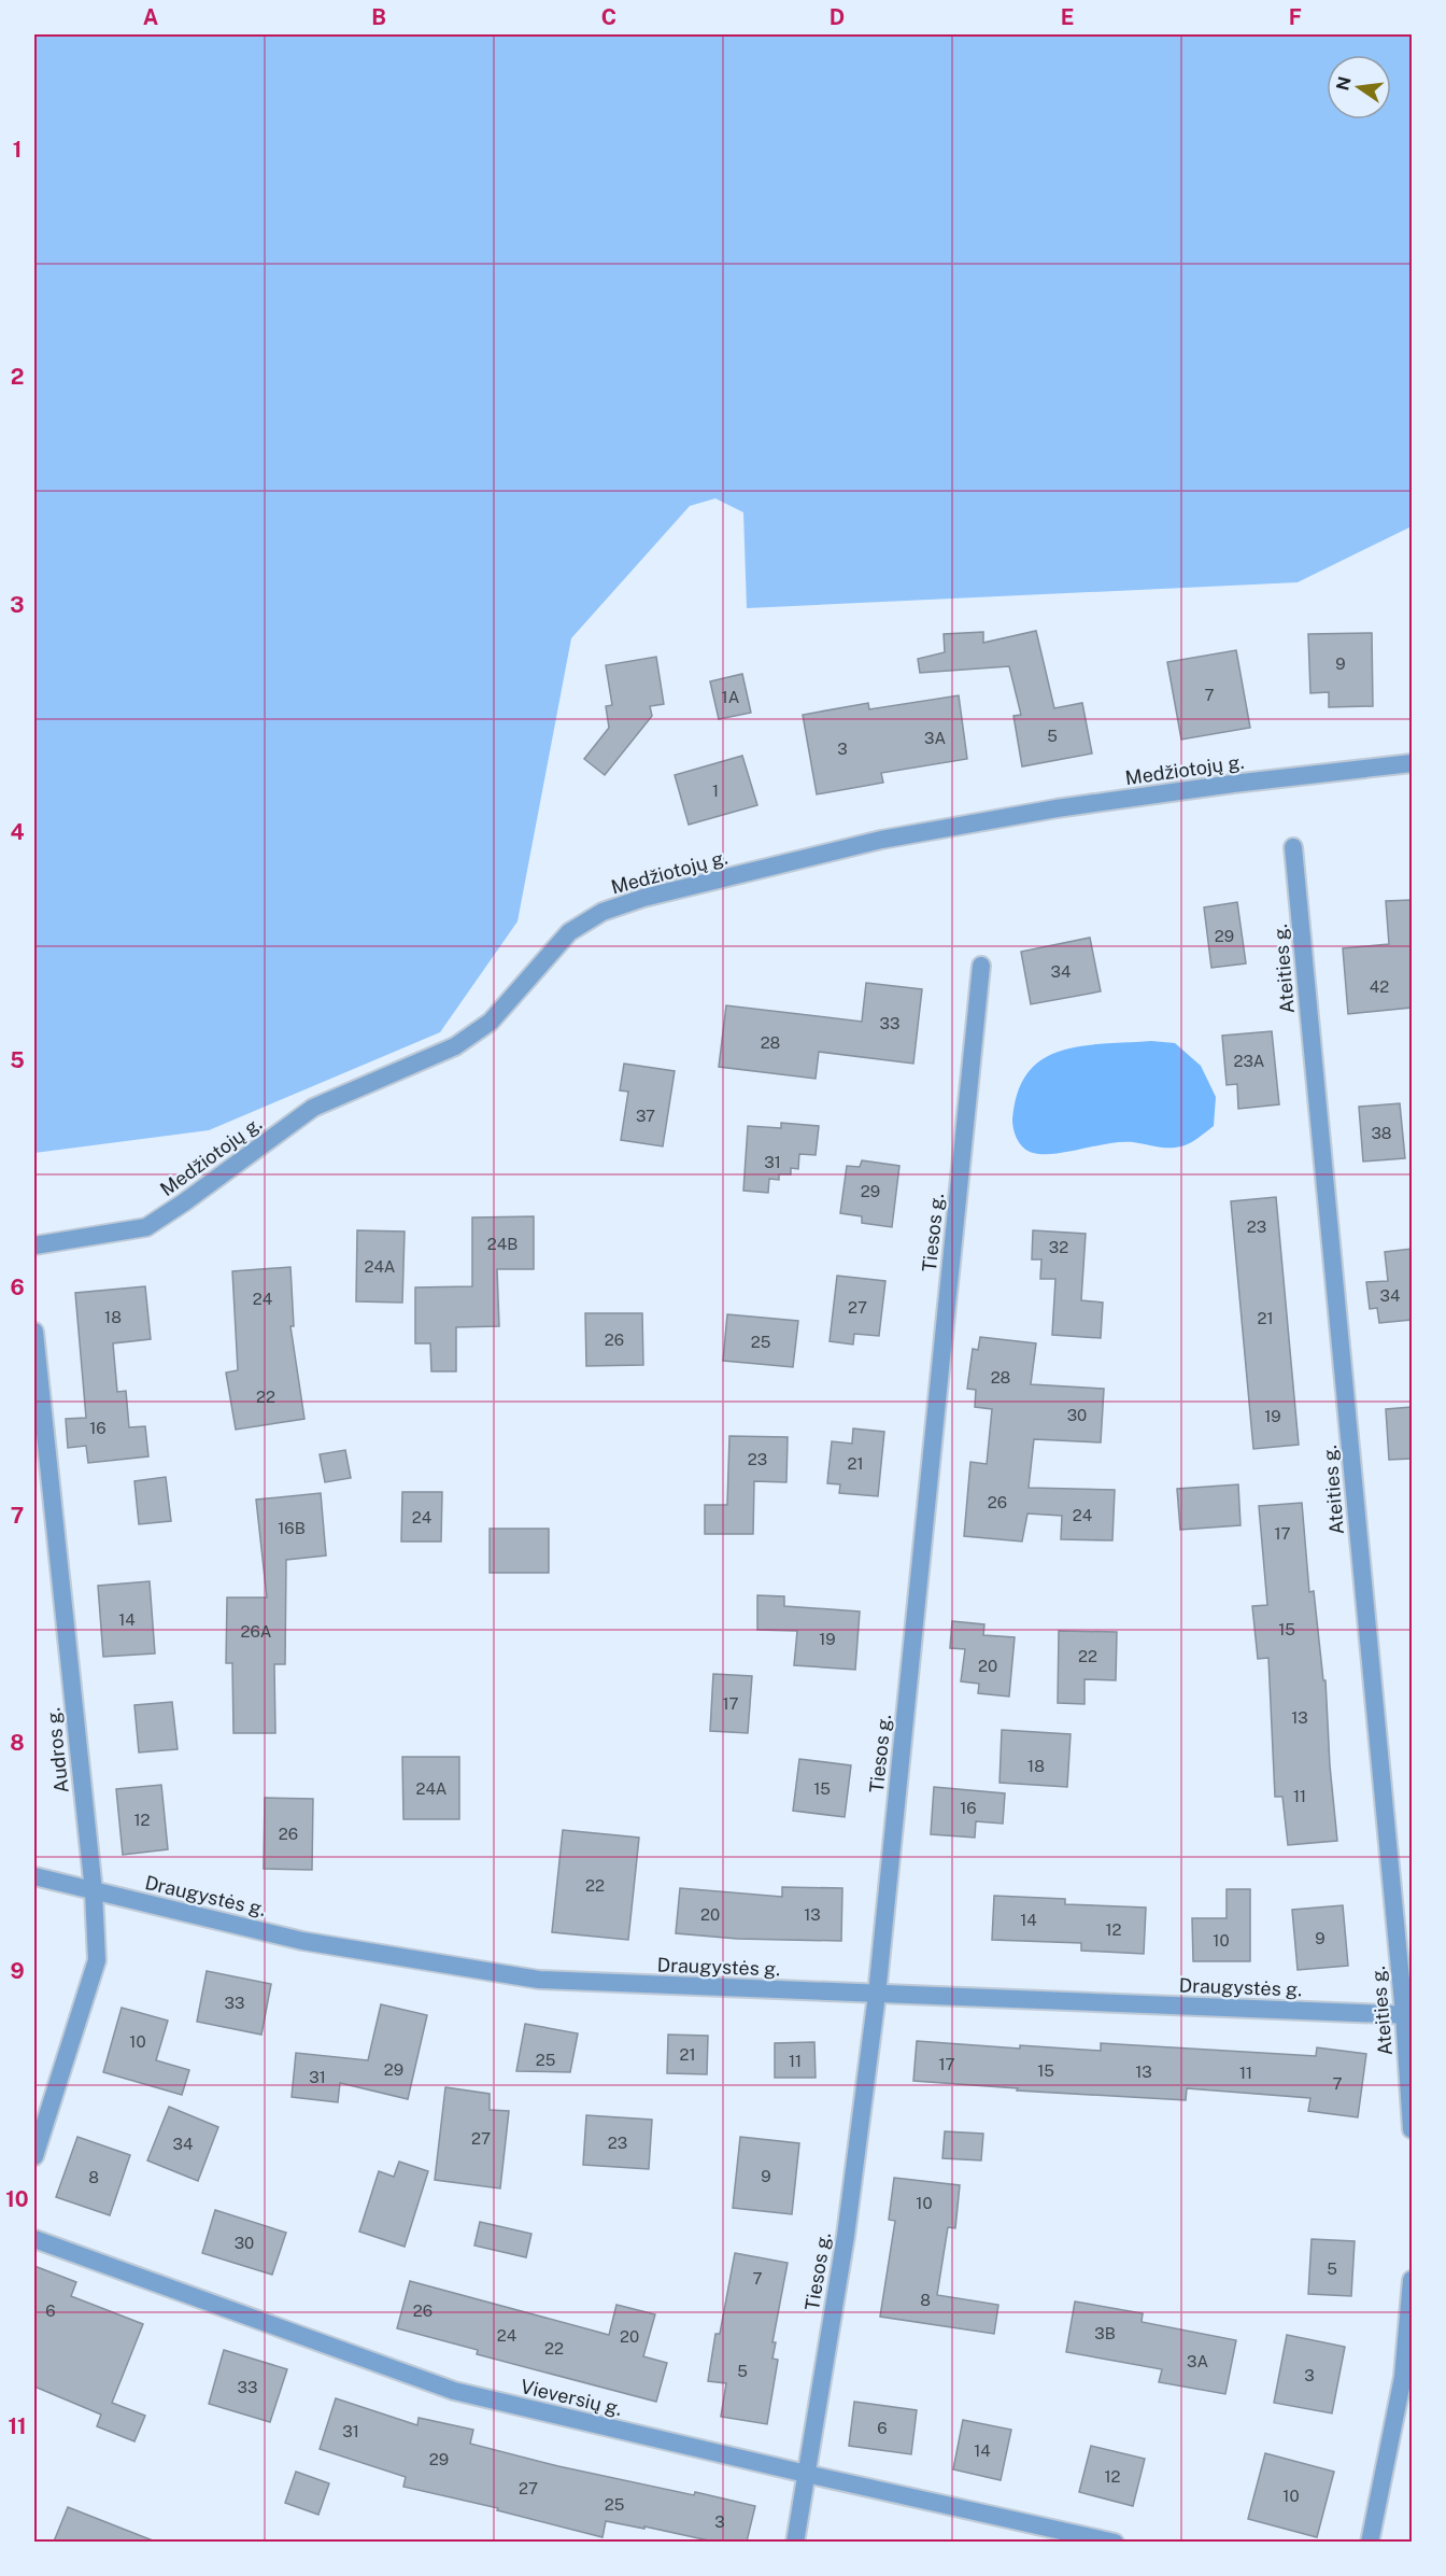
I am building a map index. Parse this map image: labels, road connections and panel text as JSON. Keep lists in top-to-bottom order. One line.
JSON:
{"streets":{"street":["Medžiotojų g.","Ateities g.","Tiesos g.","Audros g.","Draugystės g.","Vieversių g."]},"crossings":[["Ateities g.","Draugystės g."],["Tiesos g.","Draugystės g."],["Tiesos g.","Vieversių g."],["Audros g.","Draugystės g."]],"house_numbers":["9","7","1A","5","3A","3","1","29","34","42","33","28","23A","37","38","31","29","23","24B","32","24A","34","24","27","18","21","26","25","28","22","30","19","16","23","21","26","24","24","16B","17","14","15","26A","19","22","20","17","13","18","24A","15","11","16","12","26","22","20","13","14","12","9","10","33","10","21","25","11","17","29","15","13","11","31","7","27","23","34","9","8","10","30","5","7","8","6","26","3B","24","20","22","3A","5","3","33","6","31","14","29","12","27","10","25","3"],"north":"left","grid":{"columns":["A","B","C","D","E","F"],"rows":["1","2","3","4","5","6","7","8","9","10","11"]}}
